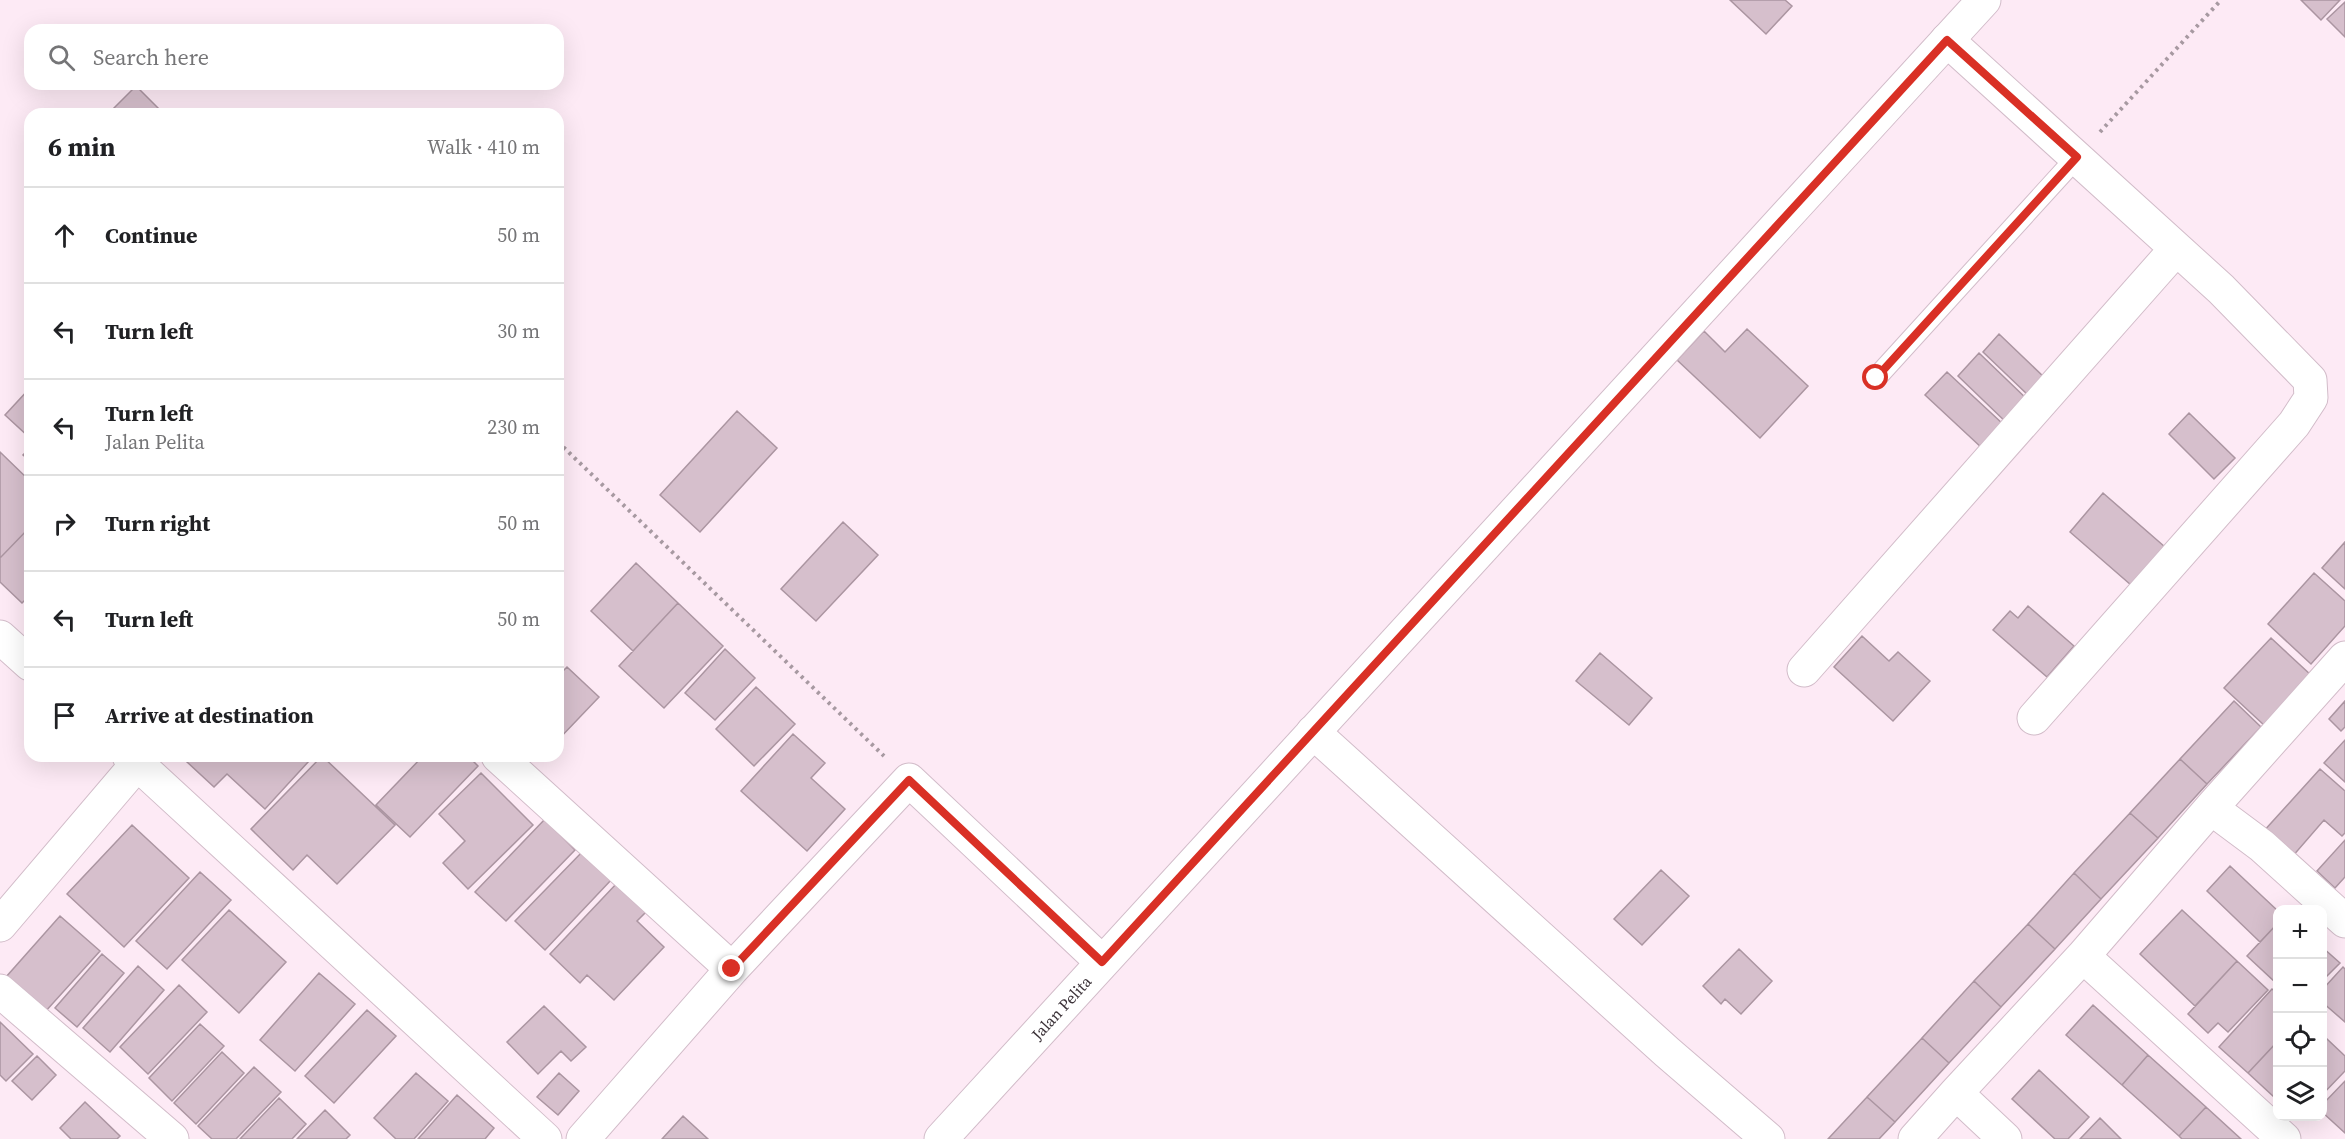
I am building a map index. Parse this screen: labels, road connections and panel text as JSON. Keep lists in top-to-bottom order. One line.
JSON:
{"streets":{"street":["Jalan Pelita"]},"page":{"search":"Search here","heading":["6 min","Walk · 410 m"],"list":[["Continue","50 m"],["Turn left","30 m"],["Turn left","Jalan Pelita","230 m"],["Turn right","50 m"],["Turn left","50 m"],"Arrive at destination"],"map_buttons":["+","−"]}}
